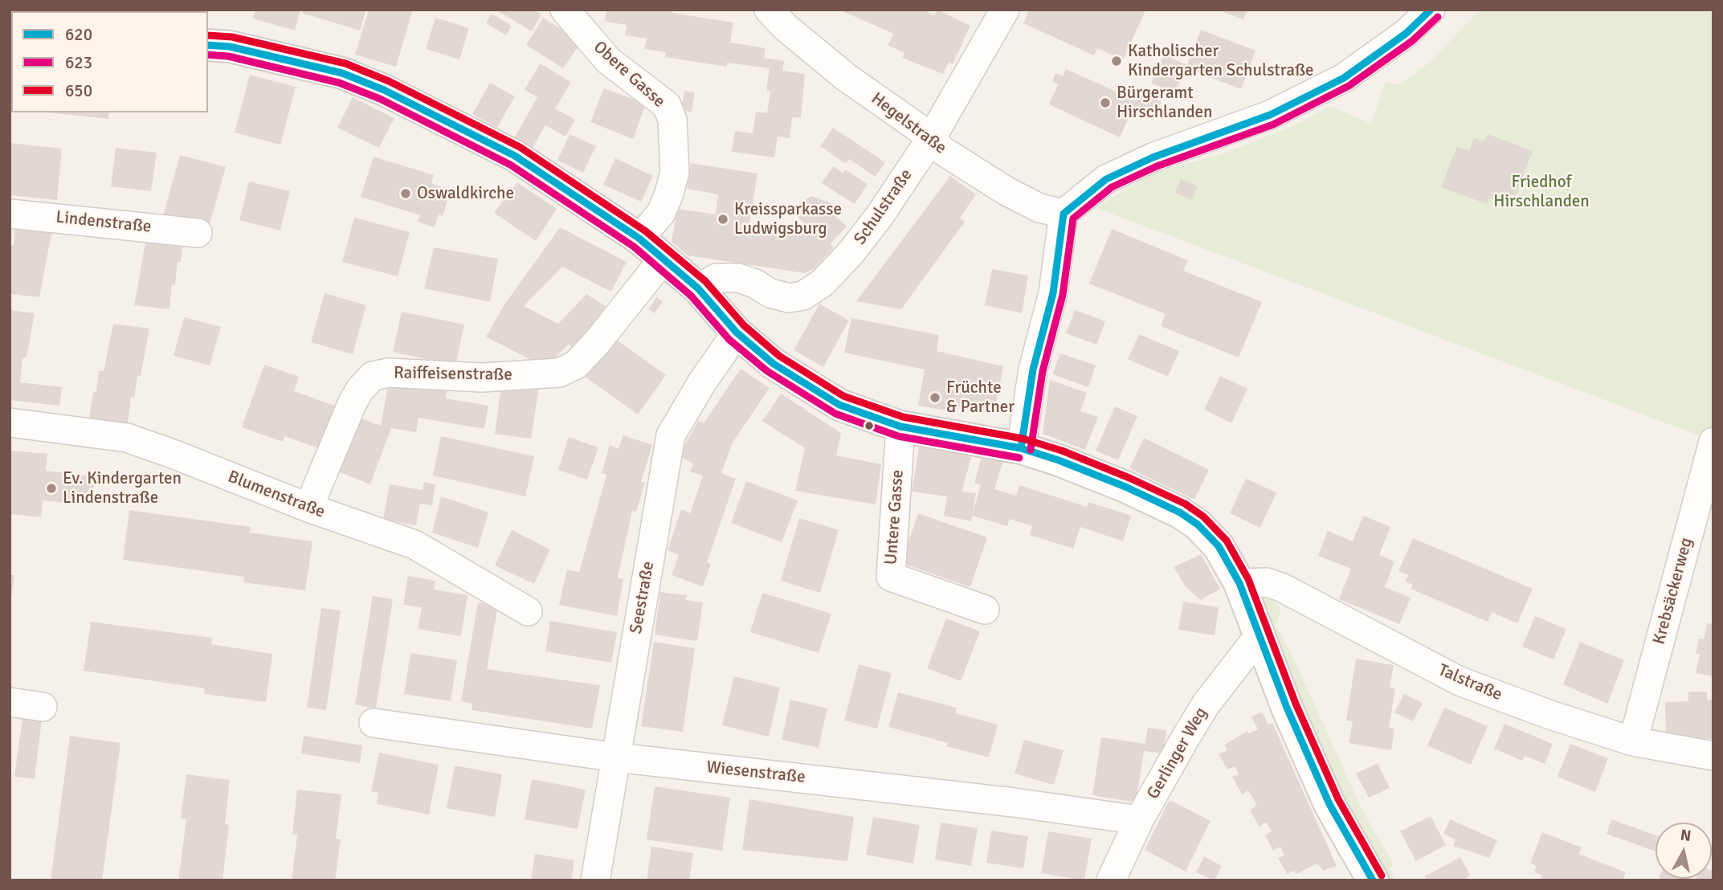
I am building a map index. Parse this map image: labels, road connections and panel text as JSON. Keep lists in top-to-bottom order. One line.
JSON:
{"streets":{"street":["Obere Gasse","Hegelstraße","Schulstraße","Lindenstraße","Raiffeisenstraße","Blumenstraße","Untere Gasse","Krebsäckerweg","Seestraße","Talstraße","Gerlinger Weg","Wiesenstraße"]},"crossings":[["Hegelstraße","Schulstraße"],["Raiffeisenstraße","Blumenstraße"],["Krebsäckerweg","Talstraße"],["Seestraße","Wiesenstraße"],["Gerlinger Weg","Wiesenstraße"]],"parks":["Friedhof Hirschlanden"],"places":["Katholischer Kindergarten Schulstraße","Bürgeramt Hirschlanden","Oswaldkirche","Kreissparkasse Ludwigsburg","Früchte & Partner","Ev. Kindergarten Lindenstraße"],"lines":["transit line 620","transit line 623","transit line 650"],"legend":["620","623","650"],"north":"top"}
